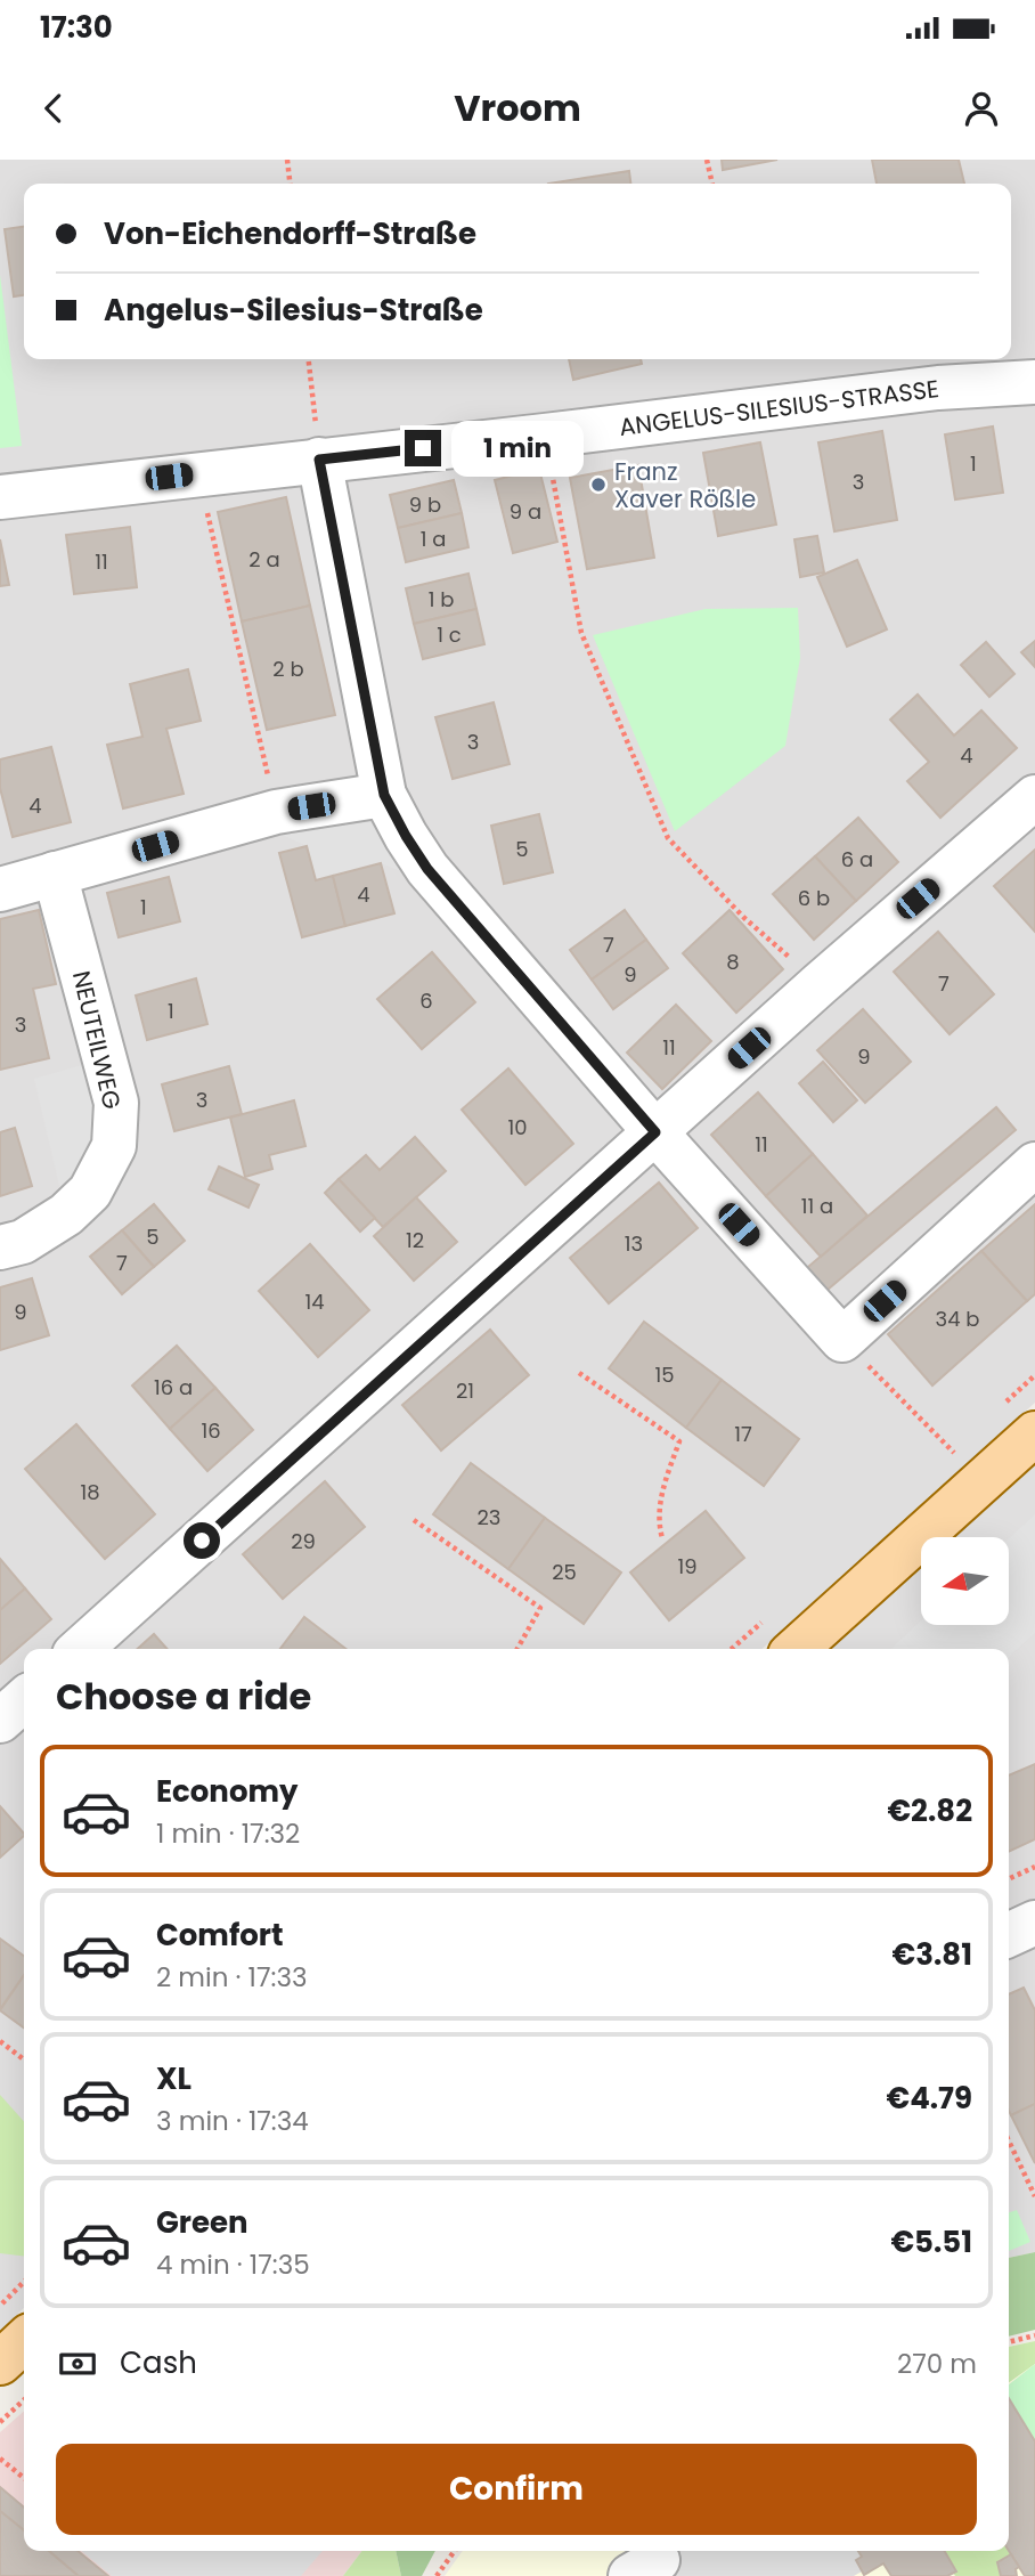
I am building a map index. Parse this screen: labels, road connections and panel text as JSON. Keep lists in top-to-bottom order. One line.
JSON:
{"streets":{"street":["ANGELUS-SILESIUS-STRASSE","NEUTEILWEG"]},"places":["Franz Xaver Rößle"],"house_numbers":["1","3","9 b","9 a","1 a","2 a","11","1 b","1 c","2 b","3","4","4","5","6 a","4","6 b","1","7","8","9","7","6","1","3","11","9","3","10","11","11 a","5","12","13","7","14","9","34 b","15","16 a","21","16","17","18","23","29","19","25"],"north":"left","page":{"status":"17:30","header":"Vroom","banner":["Von-Eichendorff-Straße","Angelus-Silesius-Straße"],"bubble":"1 min","heading":"Choose a ride","list":[{"name":"Economy","note":"1 min · 17:32","value":"€2.82"},{"name":"Comfort","note":"2 min · 17:33","value":"€3.81"},{"name":"XL","note":"3 min · 17:34","value":"€4.79"},{"name":"Green","note":"4 min · 17:35","value":"€5.51"}],"pay":["Cash","270 m"],"buttons":"Confirm"}}
